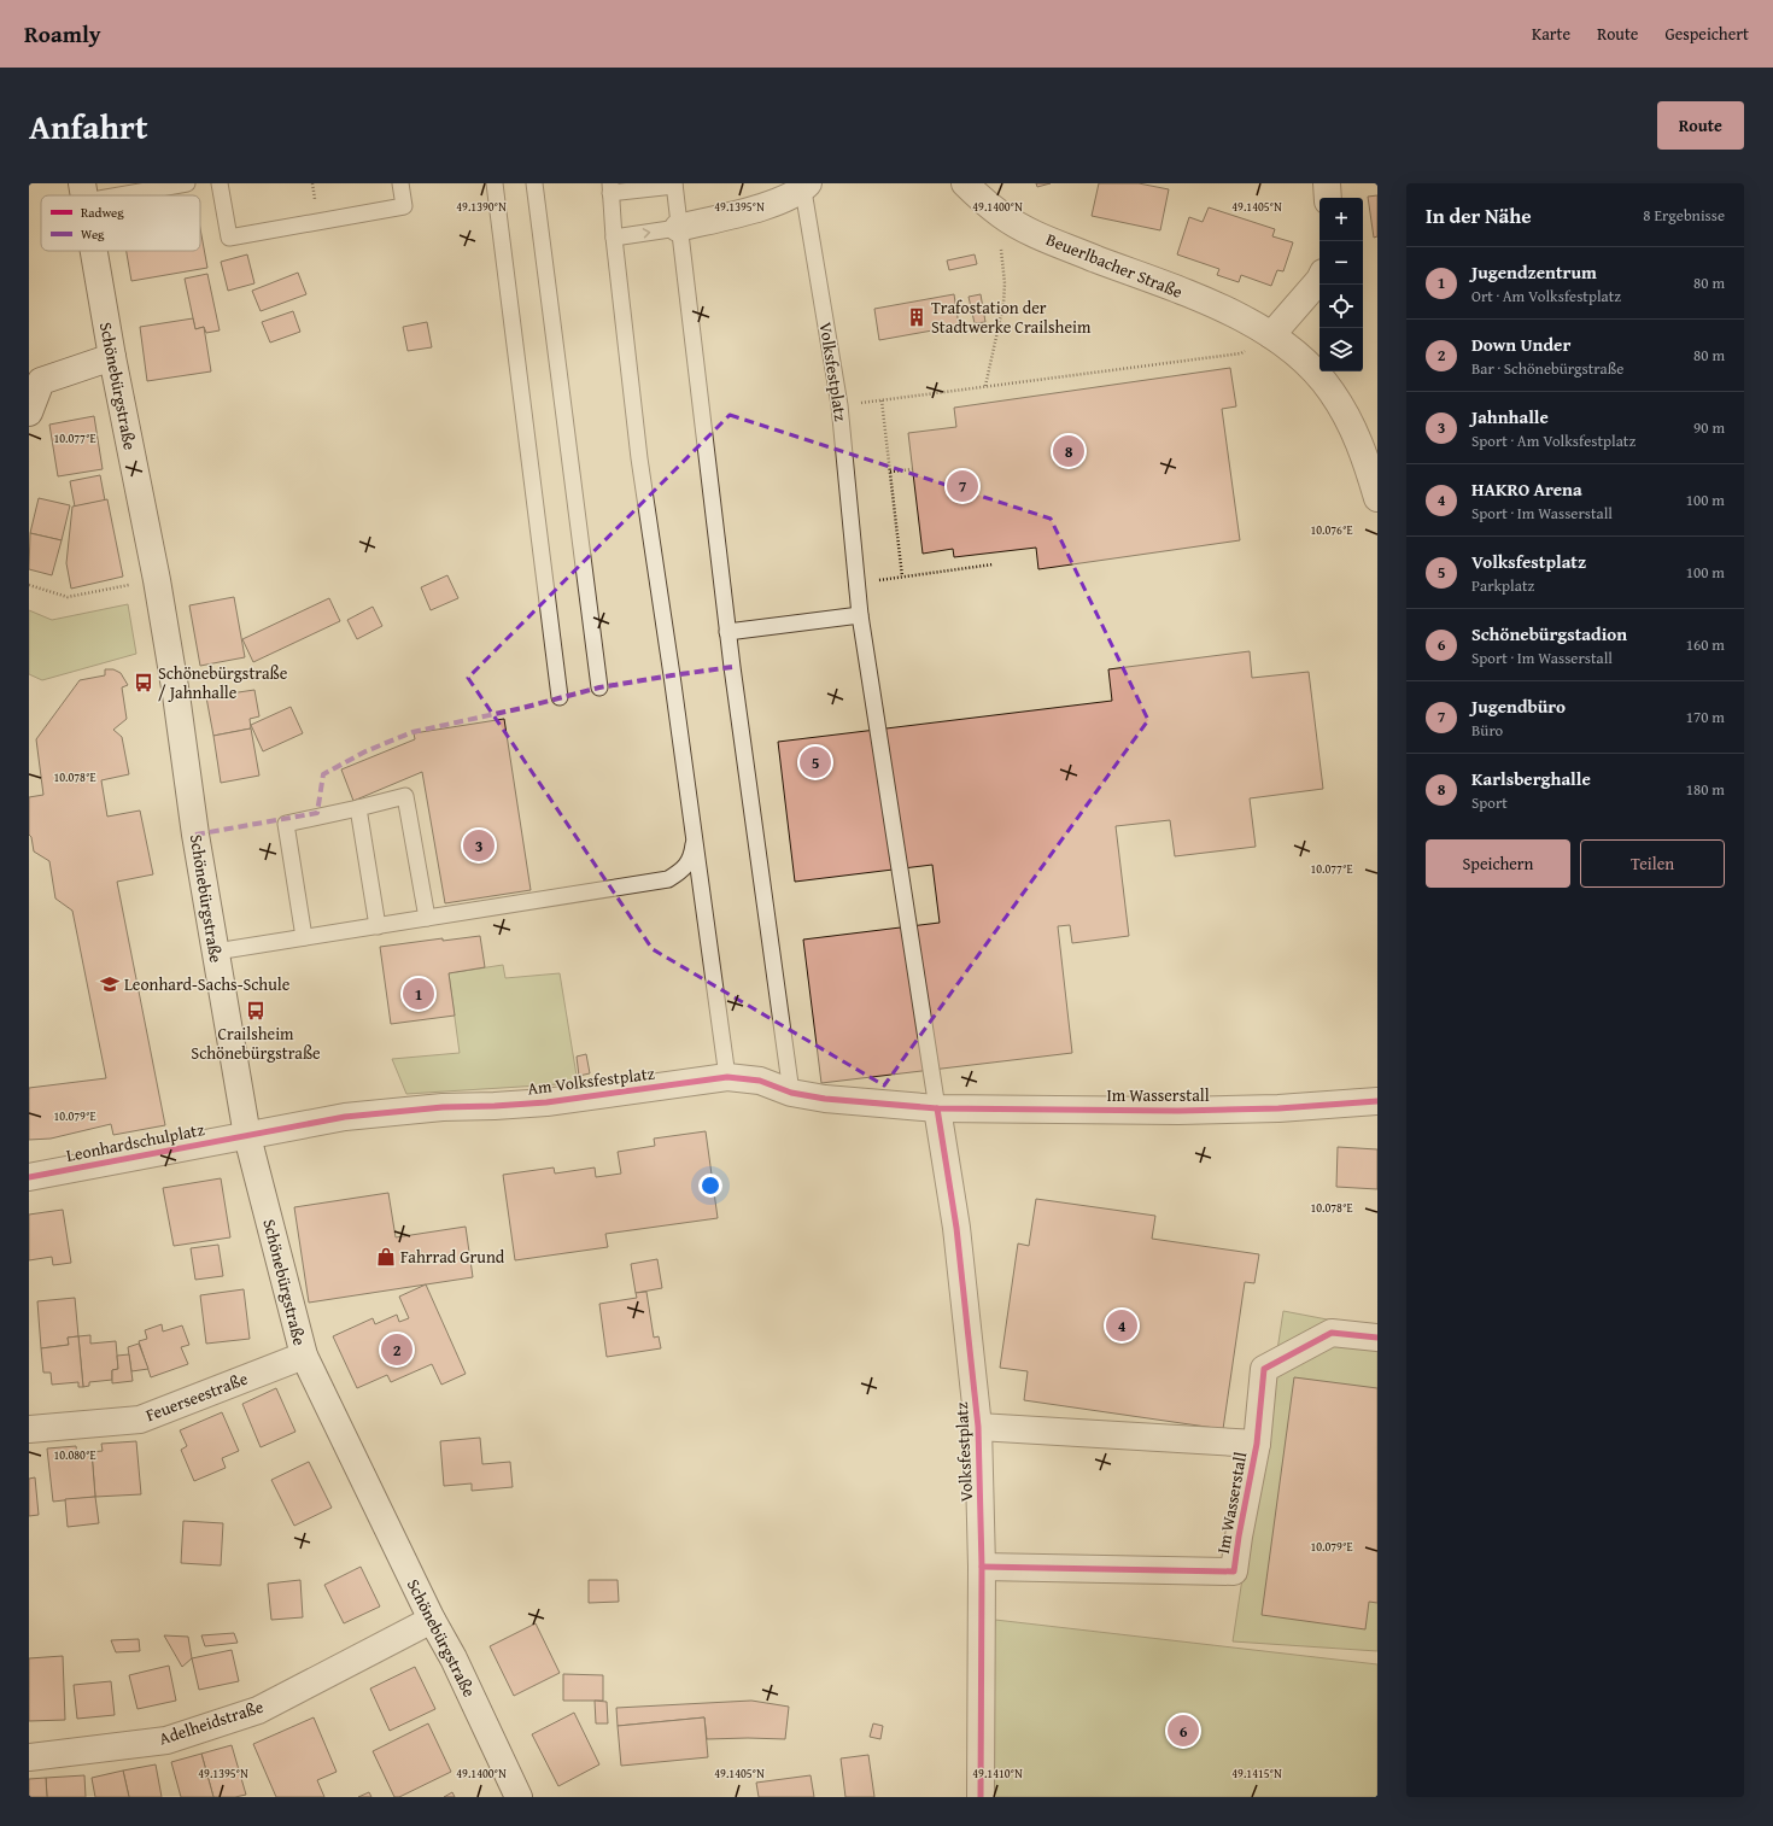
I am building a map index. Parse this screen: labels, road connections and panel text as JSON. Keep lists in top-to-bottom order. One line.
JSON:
{"streets":{"street":["Beuerlbacher Straße","Volksfestplatz","Schönebürgstraße","Am Volksfestplatz","Im Wasserstall","Leonhardschulplatz","Feuerseestraße","Adelheidstraße"]},"crossings":[["Volksfestplatz","Am Volksfestplatz"],["Volksfestplatz","Im Wasserstall"],["Schönebürgstraße","Am Volksfestplatz"],["Schönebürgstraße","Leonhardschulplatz"],["Schönebürgstraße","Feuerseestraße"],["Schönebürgstraße","Adelheidstraße"],["Am Volksfestplatz","Im Wasserstall"],["Am Volksfestplatz","Leonhardschulplatz"]],"places":{"building":["Trafostation der Stadtwerke Crailsheim"],"bus stop":["Schönebürgstraße / Jahnhalle","Crailsheim Schönebürgstraße"],"school or university":["Leonhard-Sachs-Schule"],"shop":["Fahrrad Grund"]},"legend":["Radweg","Weg"],"page":{"header":"Roamly","nav":["Karte","Route","Gespeichert"],"title":"Anfahrt","buttons":["Route",["Speichern","Teilen"]],"heading":["In der Nähe","8 Ergebnisse"],"map_buttons":["+","−"],"list":[{"mark":"1","name":"Jugendzentrum","note":"Ort · Am Volksfestplatz","value":"80 m"},{"mark":"2","name":"Down Under","note":"Bar · Schönebürgstraße","value":"80 m"},{"mark":"3","name":"Jahnhalle","note":"Sport · Am Volksfestplatz","value":"90 m"},{"mark":"4","name":"HAKRO Arena","note":"Sport · Im Wasserstall","value":"100 m"},{"mark":"5","name":"Volksfestplatz","note":"Parkplatz","value":"100 m"},{"mark":"6","name":"Schönebürgstadion","note":"Sport · Im Wasserstall","value":"160 m"},{"mark":"7","name":"Jugendbüro","note":"Büro","value":"170 m"},{"mark":"8","name":"Karlsberghalle","note":"Sport","value":"180 m"}],"pins":["8","7","5","3","1","4","2","6"]},"coordinates":["49.1390°N","49.1395°N","49.1400°N","49.1405°N","10.077°E","10.076°E","10.078°E","10.079°E","10.080°E","49.1410°N","49.1415°N"]}
